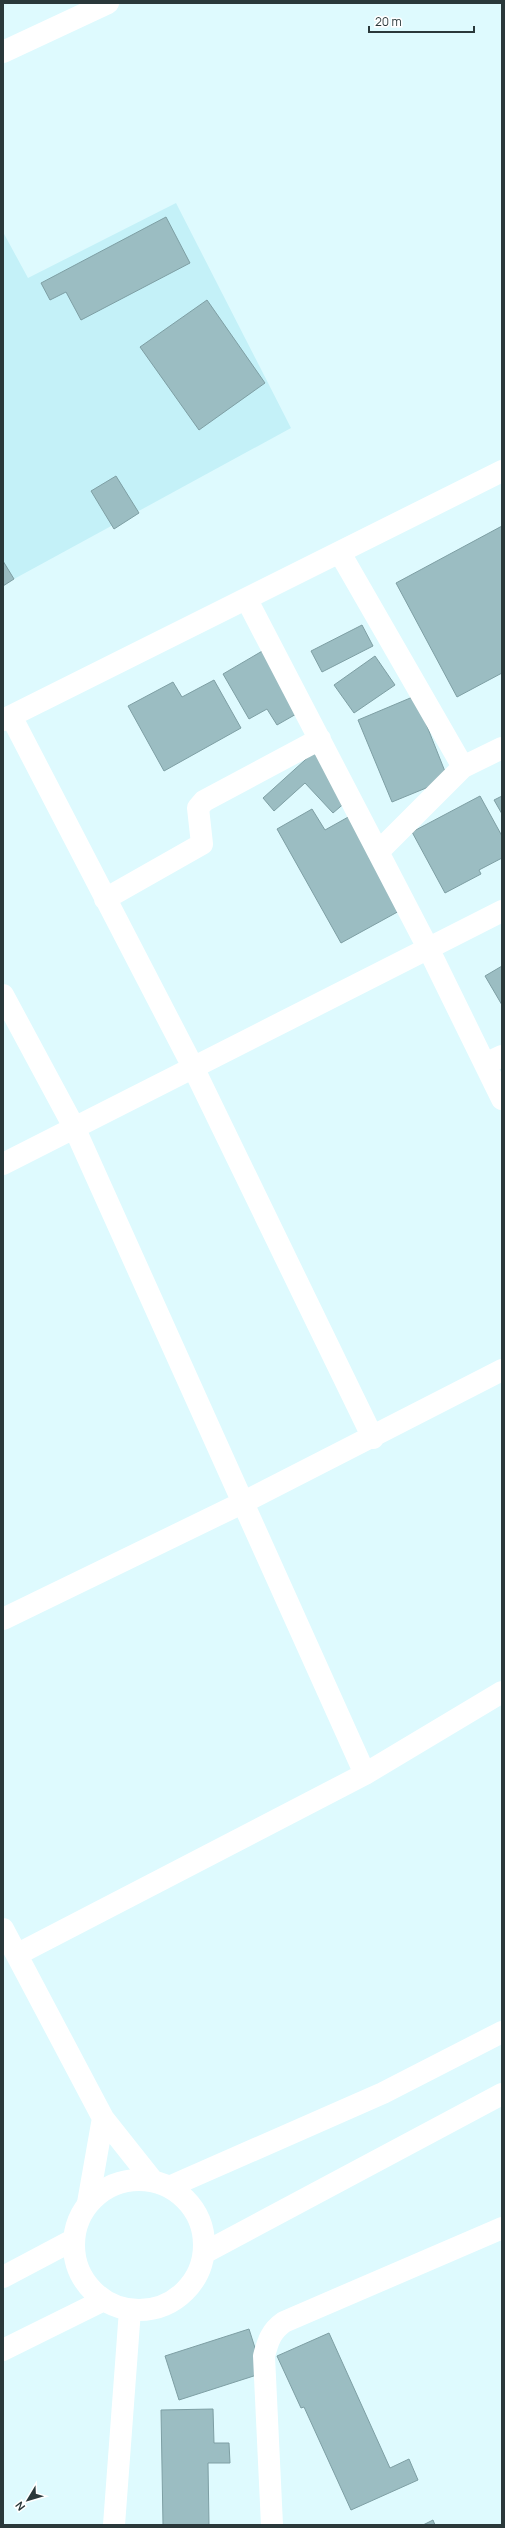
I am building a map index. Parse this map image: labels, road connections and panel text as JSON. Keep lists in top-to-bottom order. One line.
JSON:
{"scale_bar":"20 m","north":"bottom left"}
